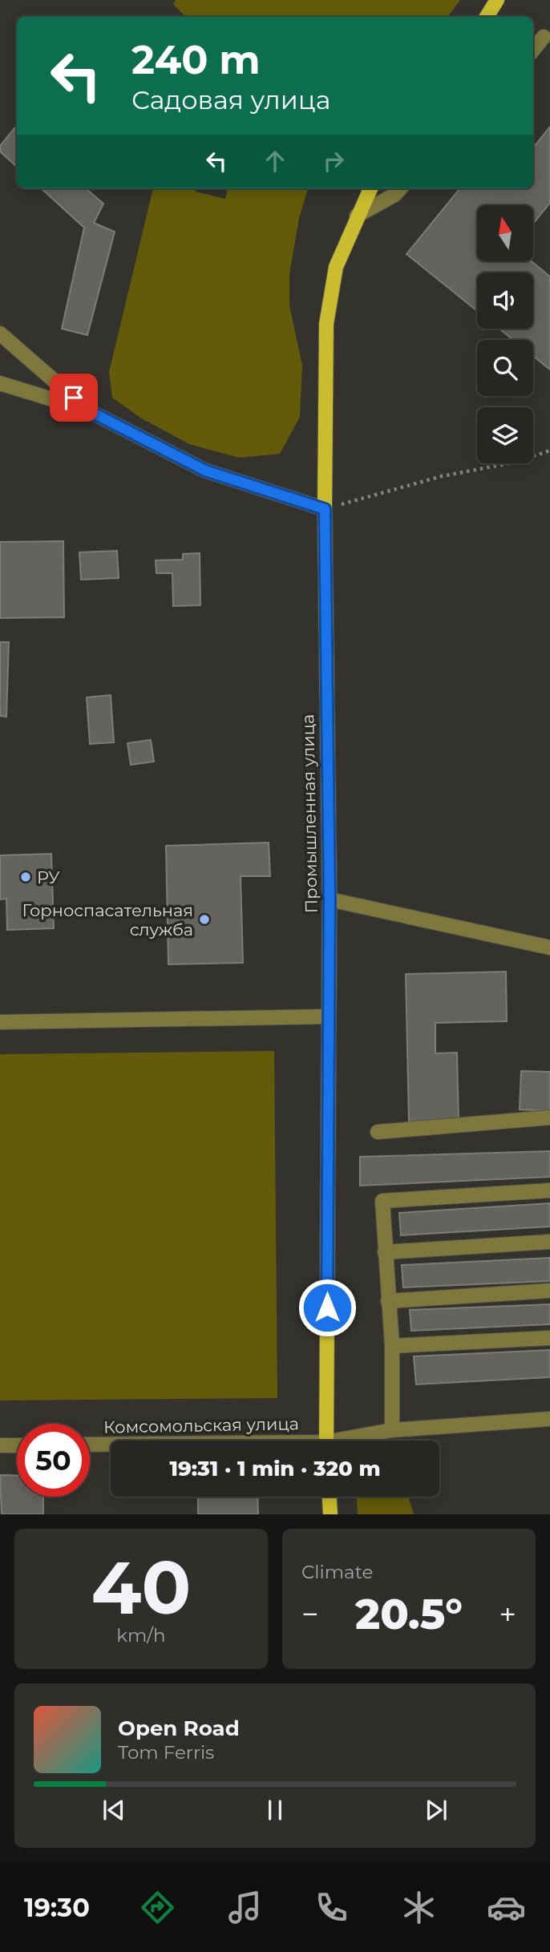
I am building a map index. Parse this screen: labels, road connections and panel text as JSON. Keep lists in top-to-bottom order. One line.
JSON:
{"streets":{"main road":["Промышленная улица"],"street":["Комсомольская улица"]},"places":["РУ","Горноспасательная служба"],"north":"top","page":{"turn":["240 m","Садовая улица"],"limit":"50","trip":"19:31 · 1 min · 320 m","tile":[["40","km/h"],"Climate"],"heat":["−","20.5°","+"],"song":["Open Road","Tom Ferris"],"tabs":"19:30"}}
